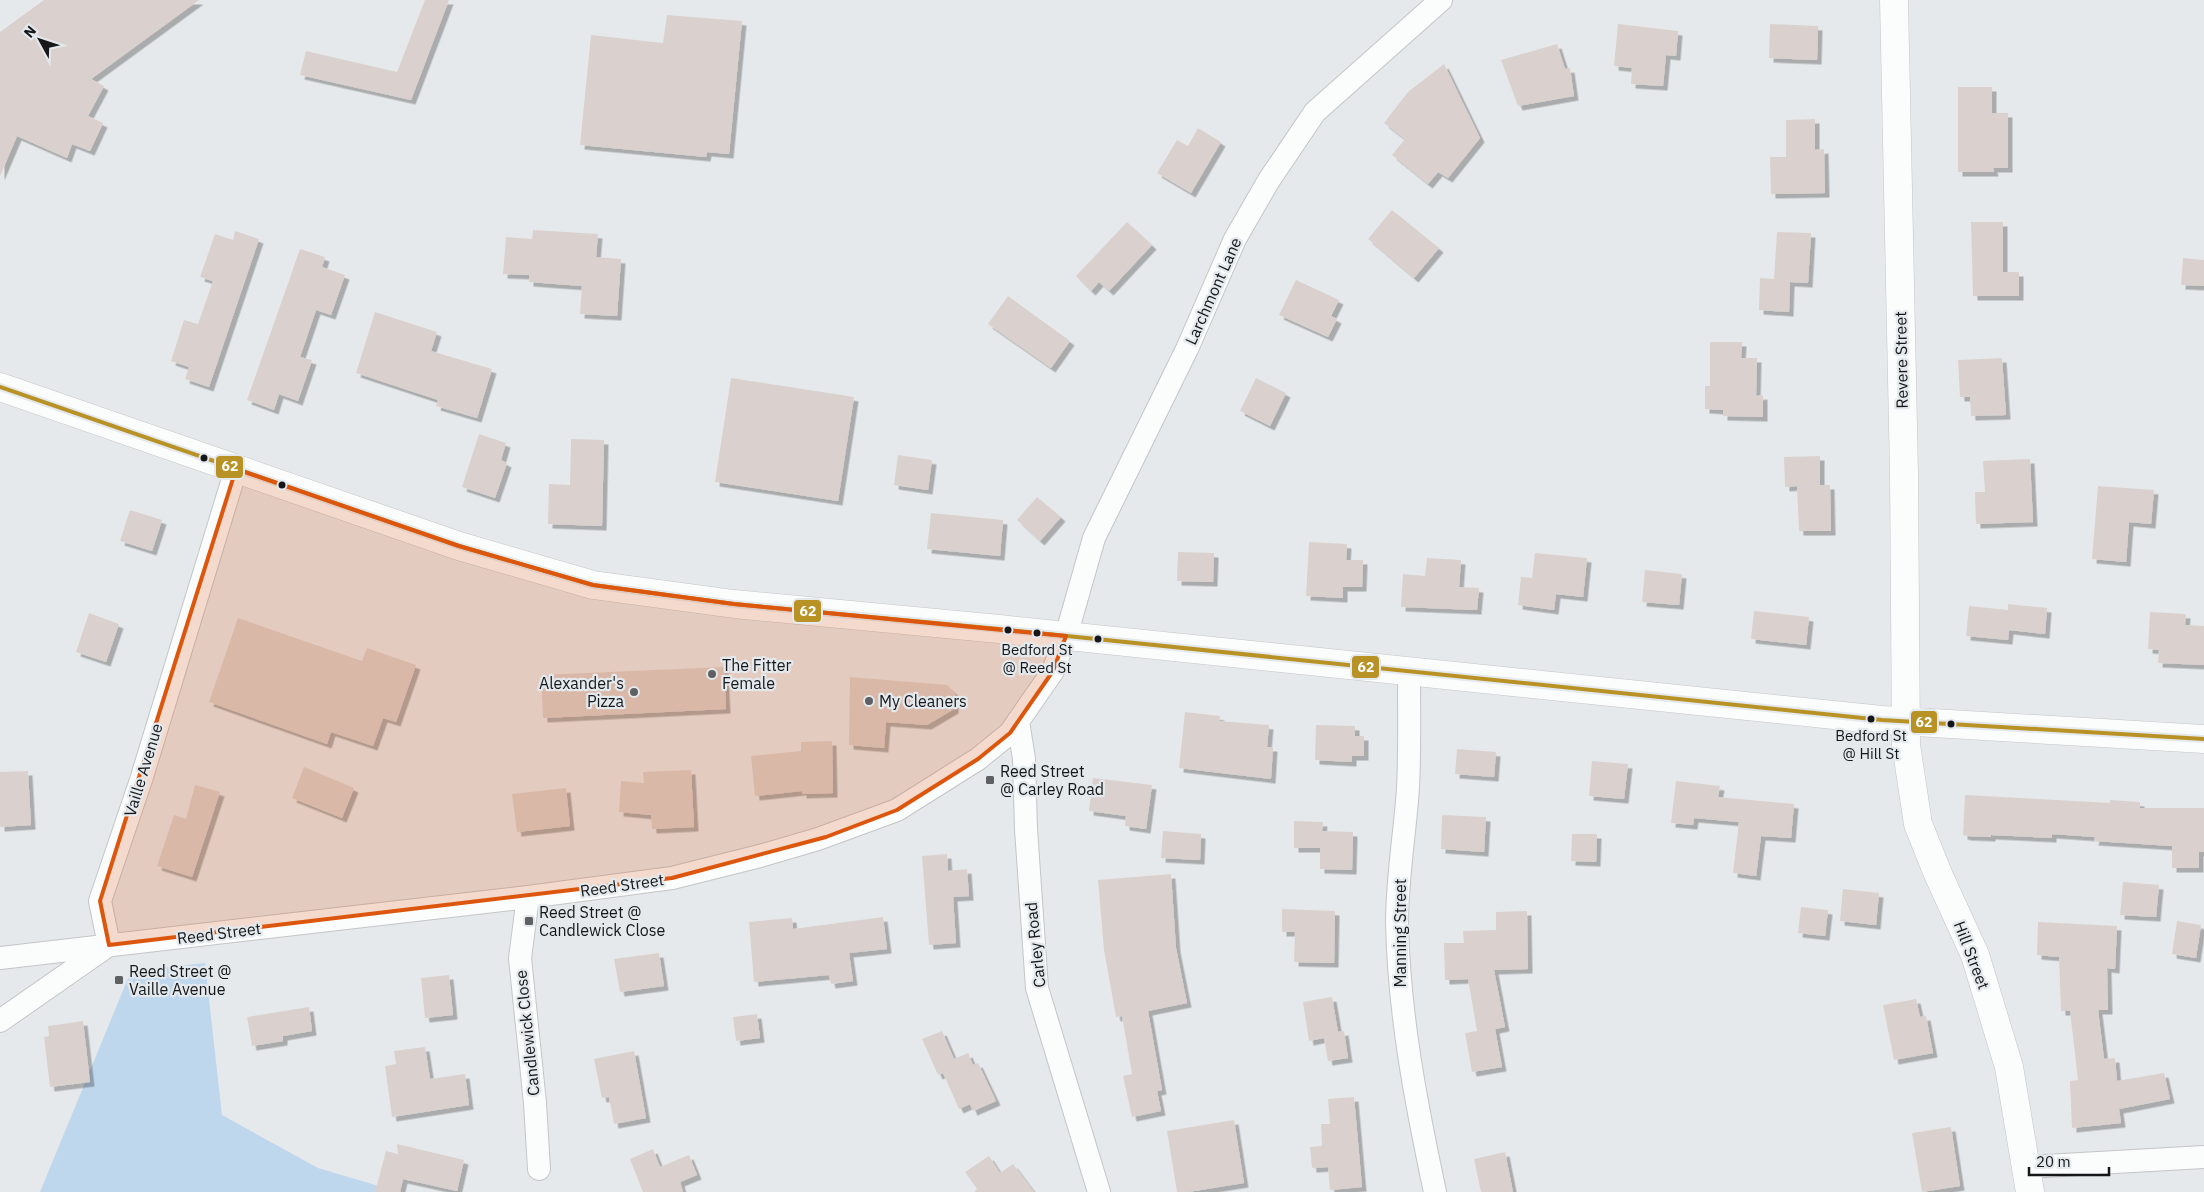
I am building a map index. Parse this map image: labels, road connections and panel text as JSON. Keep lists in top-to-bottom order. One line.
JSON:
{"streets":{"main road":["Revere Street","Hill Street"],"street":["Larchmont Lane","Vaille Avenue","Reed Street","Manning Street","Carley Road","Candlewick Close"]},"crossings":[["Larchmont Lane","Reed Street"],["Revere Street","Hill Street"],["Vaille Avenue","Reed Street"],["Reed Street","Carley Road"],["Reed Street","Candlewick Close"]],"places":{"other":["Bedford St @ Reed St","The Fitter Female","Alexander's Pizza","My Cleaners","Bedford St @ Hill St"],"transit":["Reed Street @ Carley Road","Reed Street @ Candlewick Close","Reed Street @ Vaille Avenue"]},"lines":["transit line 62"],"scale_bar":"20 m","north":"top left"}
